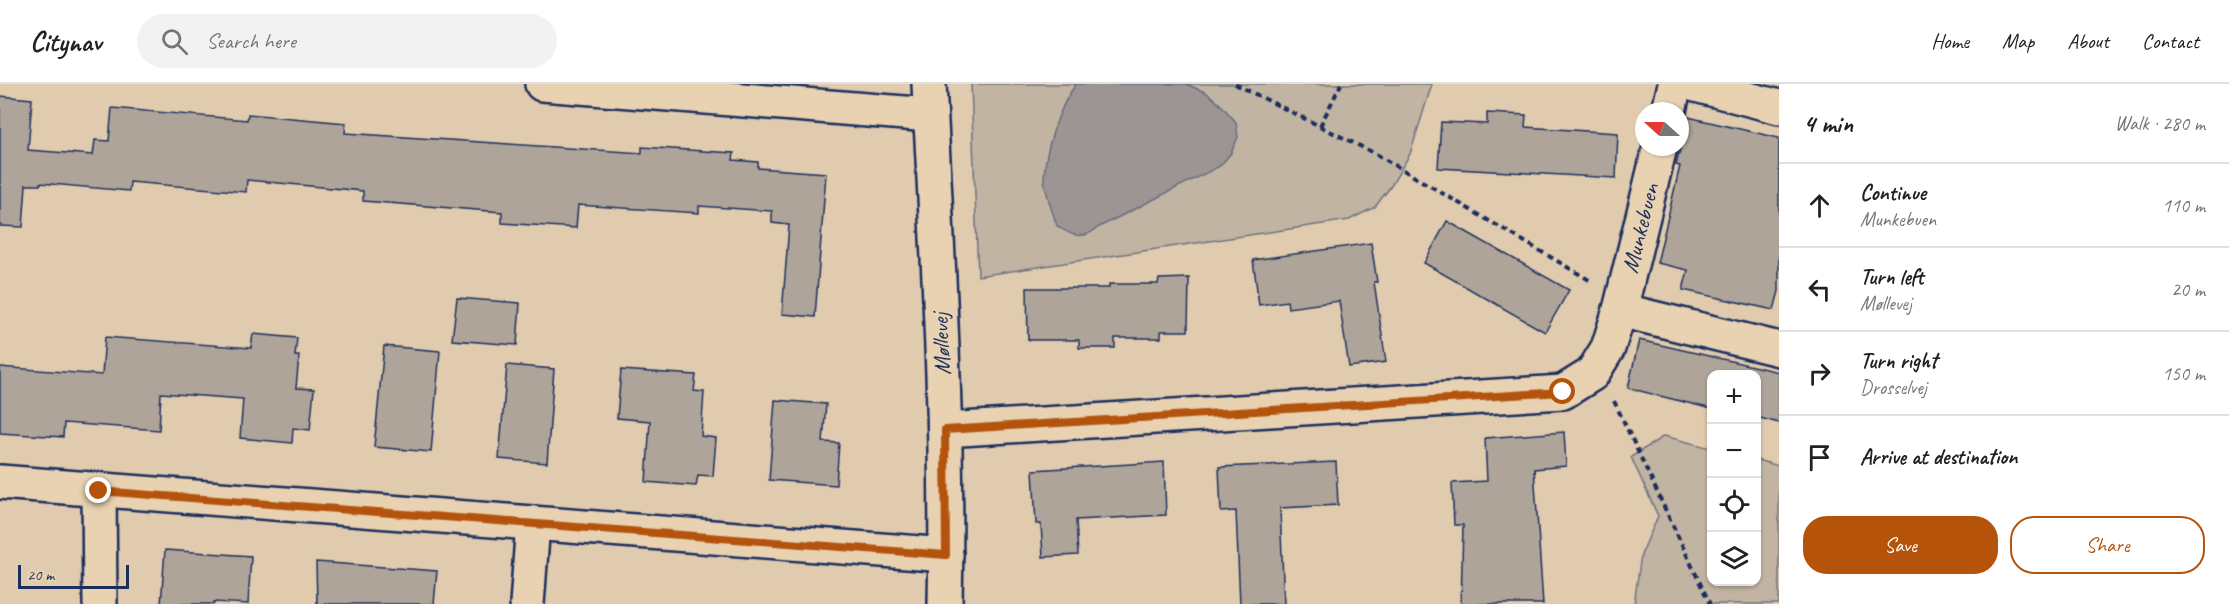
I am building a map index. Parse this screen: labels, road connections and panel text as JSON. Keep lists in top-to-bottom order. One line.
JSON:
{"streets":{"street":["Munkebuen","Møllevej"]},"crossings":[["Munkebuen","Møllevej"]],"scale_bar":"20 m","north":"left","page":{"header":"Citynav","search":"Search here","nav":["Home","Map","About","Contact"],"heading":["4 min","Walk · 280 m"],"list":[["Continue","Munkebuen","110 m"],["Turn left","Møllevej","20 m"],["Turn right","Drosselvej","150 m"],"Arrive at destination"],"map_buttons":["+","−"],"buttons":["Save","Share"],"scale":"20 m"}}
